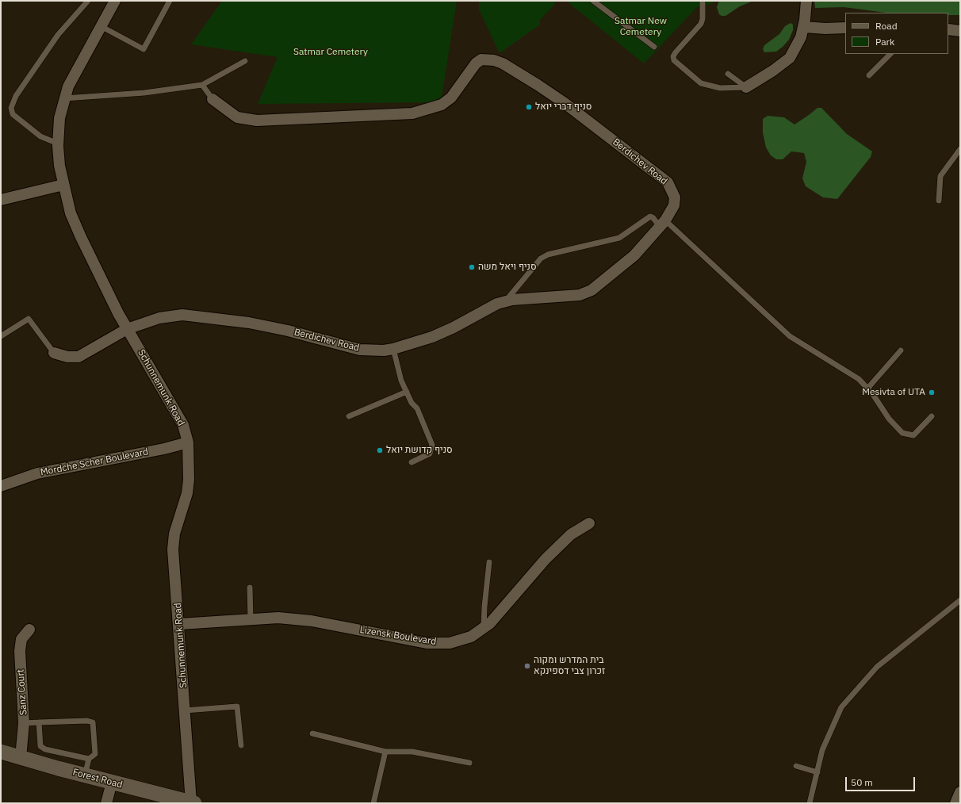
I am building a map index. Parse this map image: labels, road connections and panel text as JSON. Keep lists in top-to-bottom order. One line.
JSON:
{"streets":{"street":["Berdichev Road","Schunnemunk Road","Mordche Scher Boulevard","Lizensk Boulevard","Sanz Court","Forest Road"]},"crossings":[["Berdichev Road","Schunnemunk Road"],["Schunnemunk Road","Mordche Scher Boulevard"],["Schunnemunk Road","Lizensk Boulevard"],["Schunnemunk Road","Forest Road"],["Sanz Court","Forest Road"]],"parks":["Satmar New Cemetery","Satmar Cemetery"],"places":["סניף דברי יואל","סניף ויאל משה","Mesivta of UTA","סניף קדושת יואל","בית המדרש ומקוה זכרון צבי דספינקא"],"legend":["Road","Park"],"scale_bar":"50 m"}
